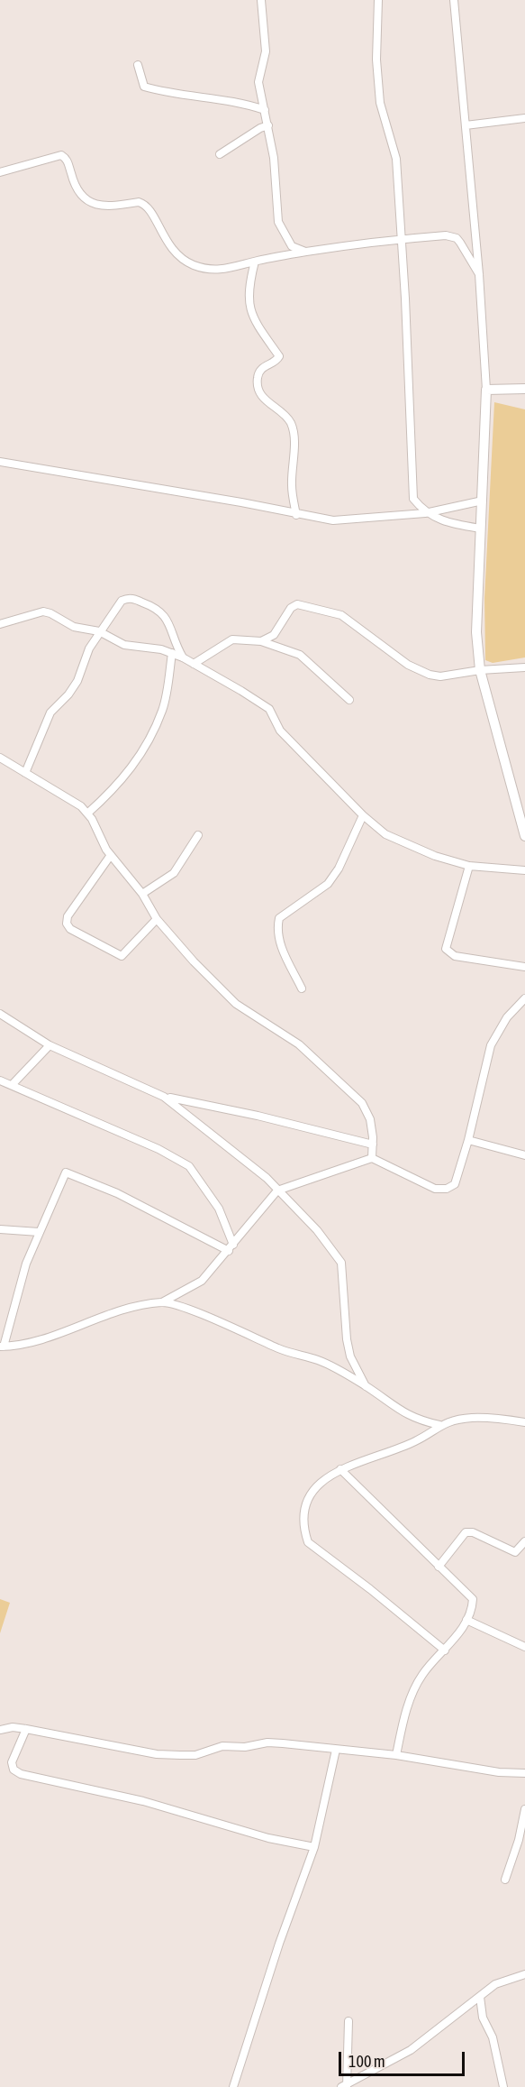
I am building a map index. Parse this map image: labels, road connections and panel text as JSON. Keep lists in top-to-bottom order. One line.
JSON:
{"scale_bar":"100 m"}
